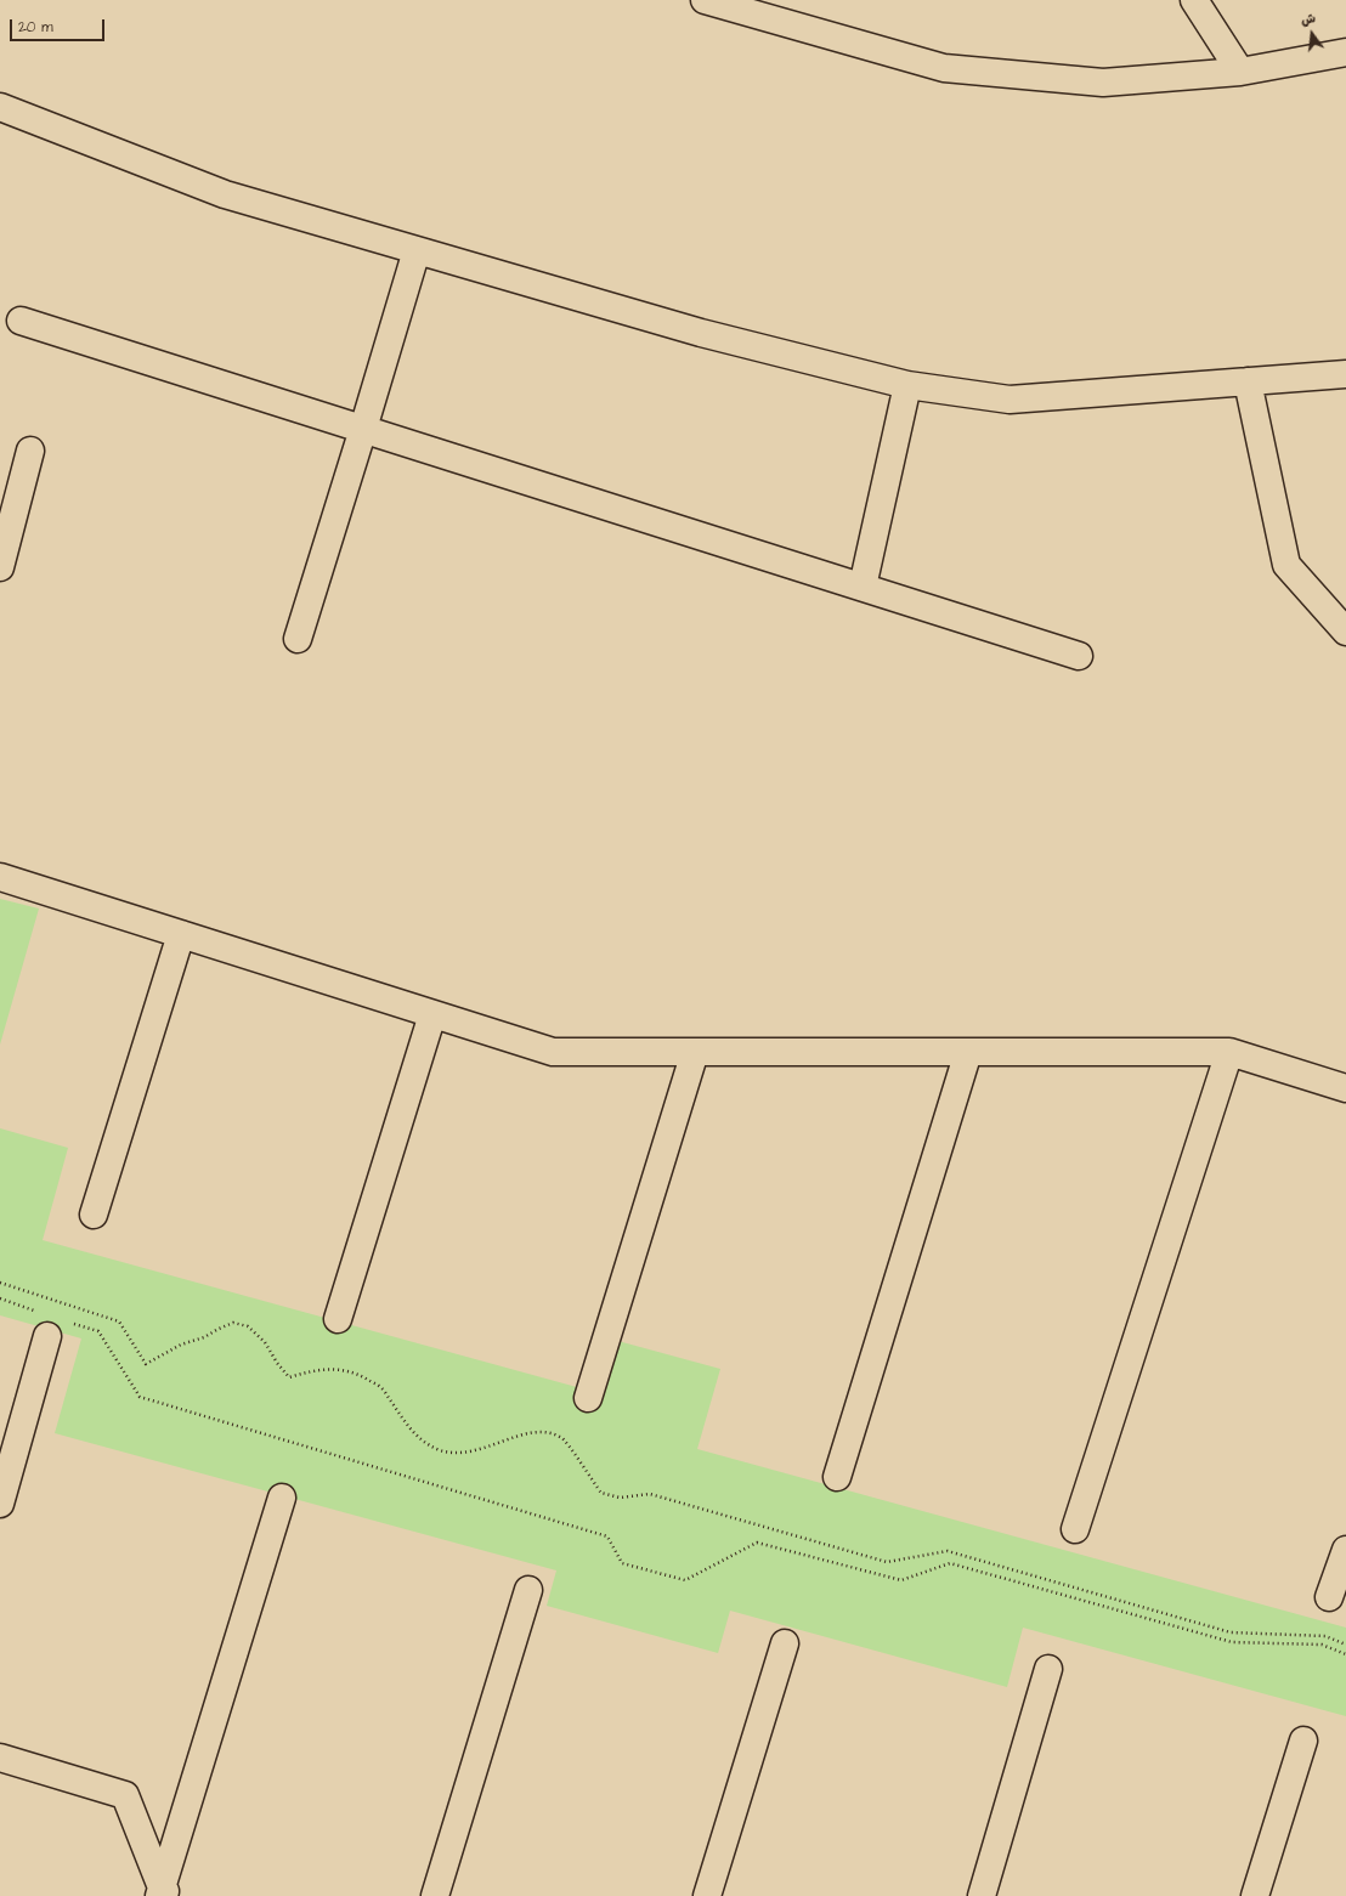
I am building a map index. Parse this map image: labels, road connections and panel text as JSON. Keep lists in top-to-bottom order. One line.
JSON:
{"scale_bar":"20 m","north":"top"}
